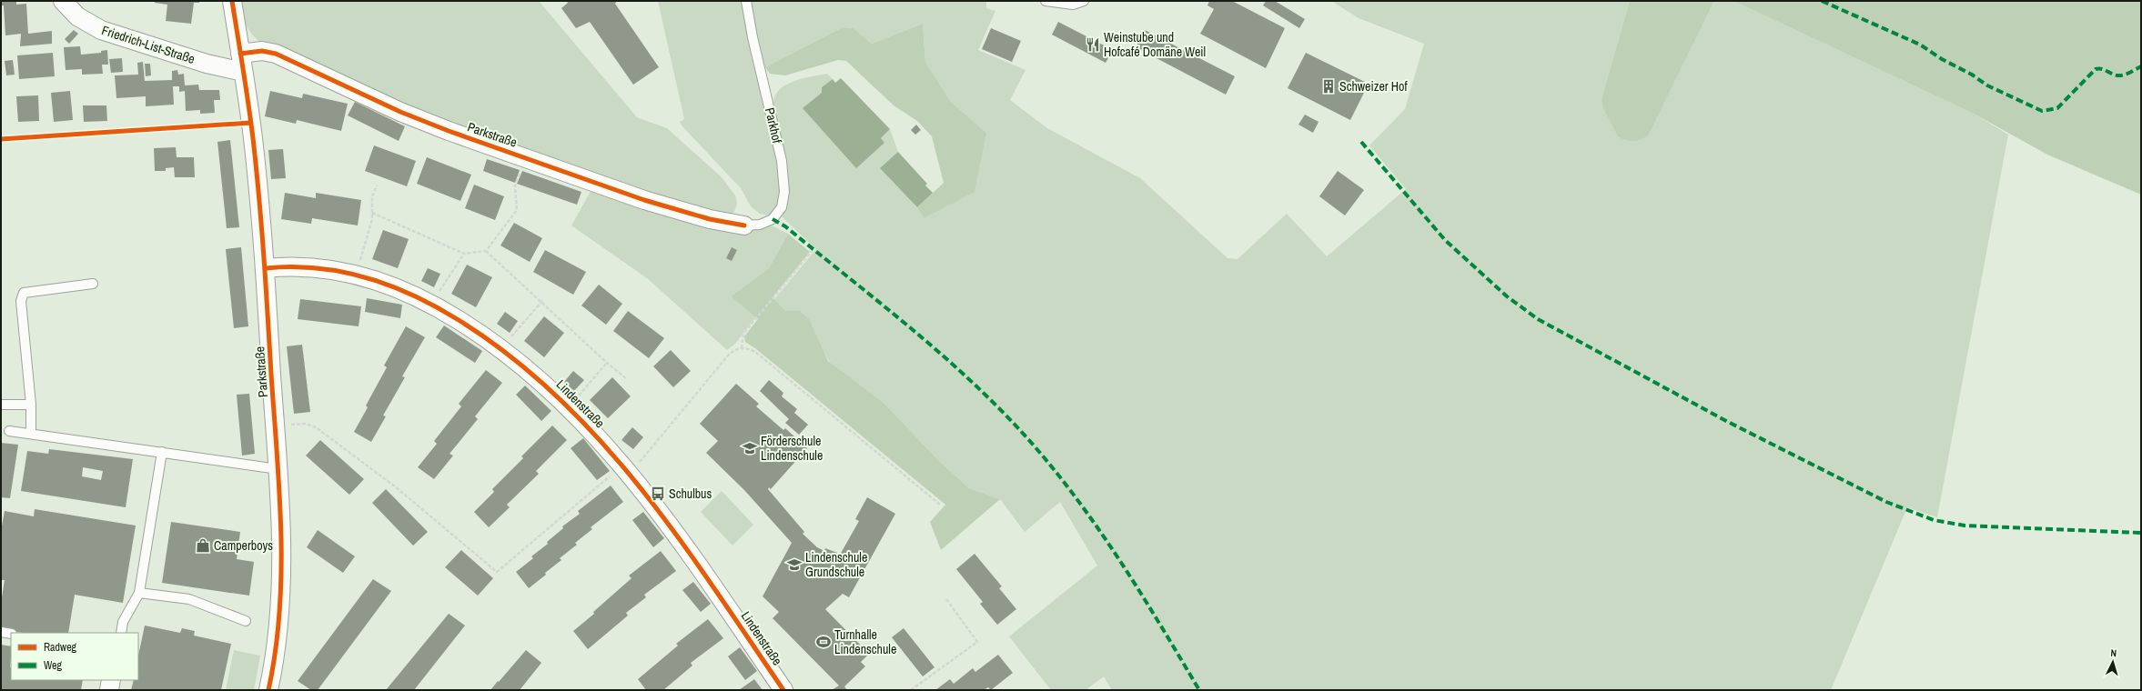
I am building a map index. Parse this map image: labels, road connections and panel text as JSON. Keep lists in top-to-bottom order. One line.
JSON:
{"streets":{"street":["Friedrich-List-Straße","Parkstraße","Lindenstraße"],"lane":["Parkhof"]},"crossings":[["Friedrich-List-Straße","Parkstraße"],["Parkhof","Parkstraße"],["Parkstraße","Lindenstraße"]],"places":{"restaurant":["Weinstube und Hofcafé Domäne Weil"],"building":["Schweizer Hof"],"school or university":["Förderschule Lindenschule","Lindenschule Grundschule"],"bus stop":["Schulbus"],"shop":["Camperboys"],"sports":["Turnhalle Lindenschule"]},"legend":["Radweg","Weg"],"north":"top"}
